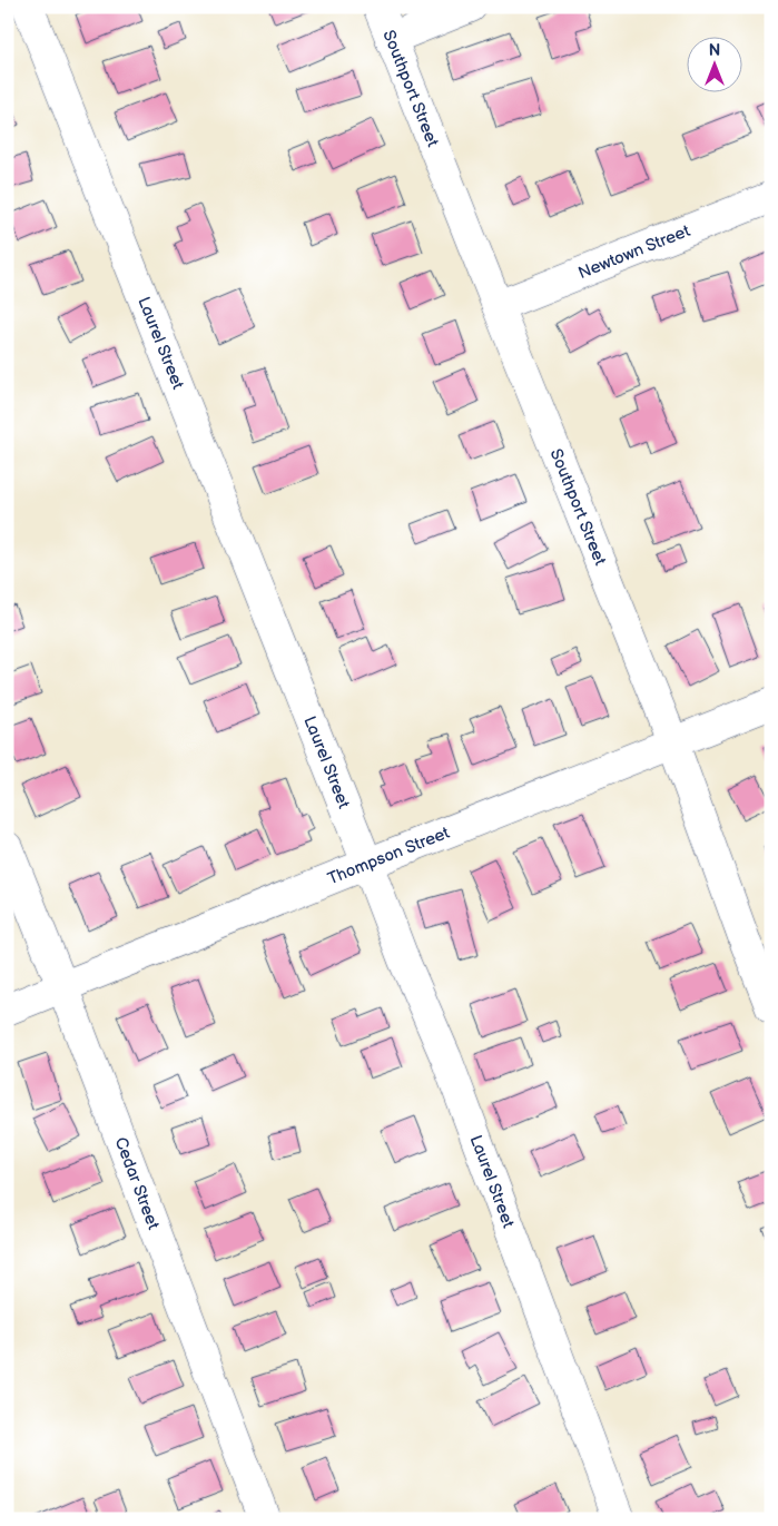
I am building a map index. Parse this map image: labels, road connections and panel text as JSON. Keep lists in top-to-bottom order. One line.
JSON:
{"streets":{"street":["Southport Street","Newtown Street","Laurel Street","Thompson Street","Cedar Street"]},"crossings":[["Southport Street","Newtown Street"],["Southport Street","Thompson Street"],["Laurel Street","Thompson Street"],["Thompson Street","Cedar Street"]],"north":"top"}
